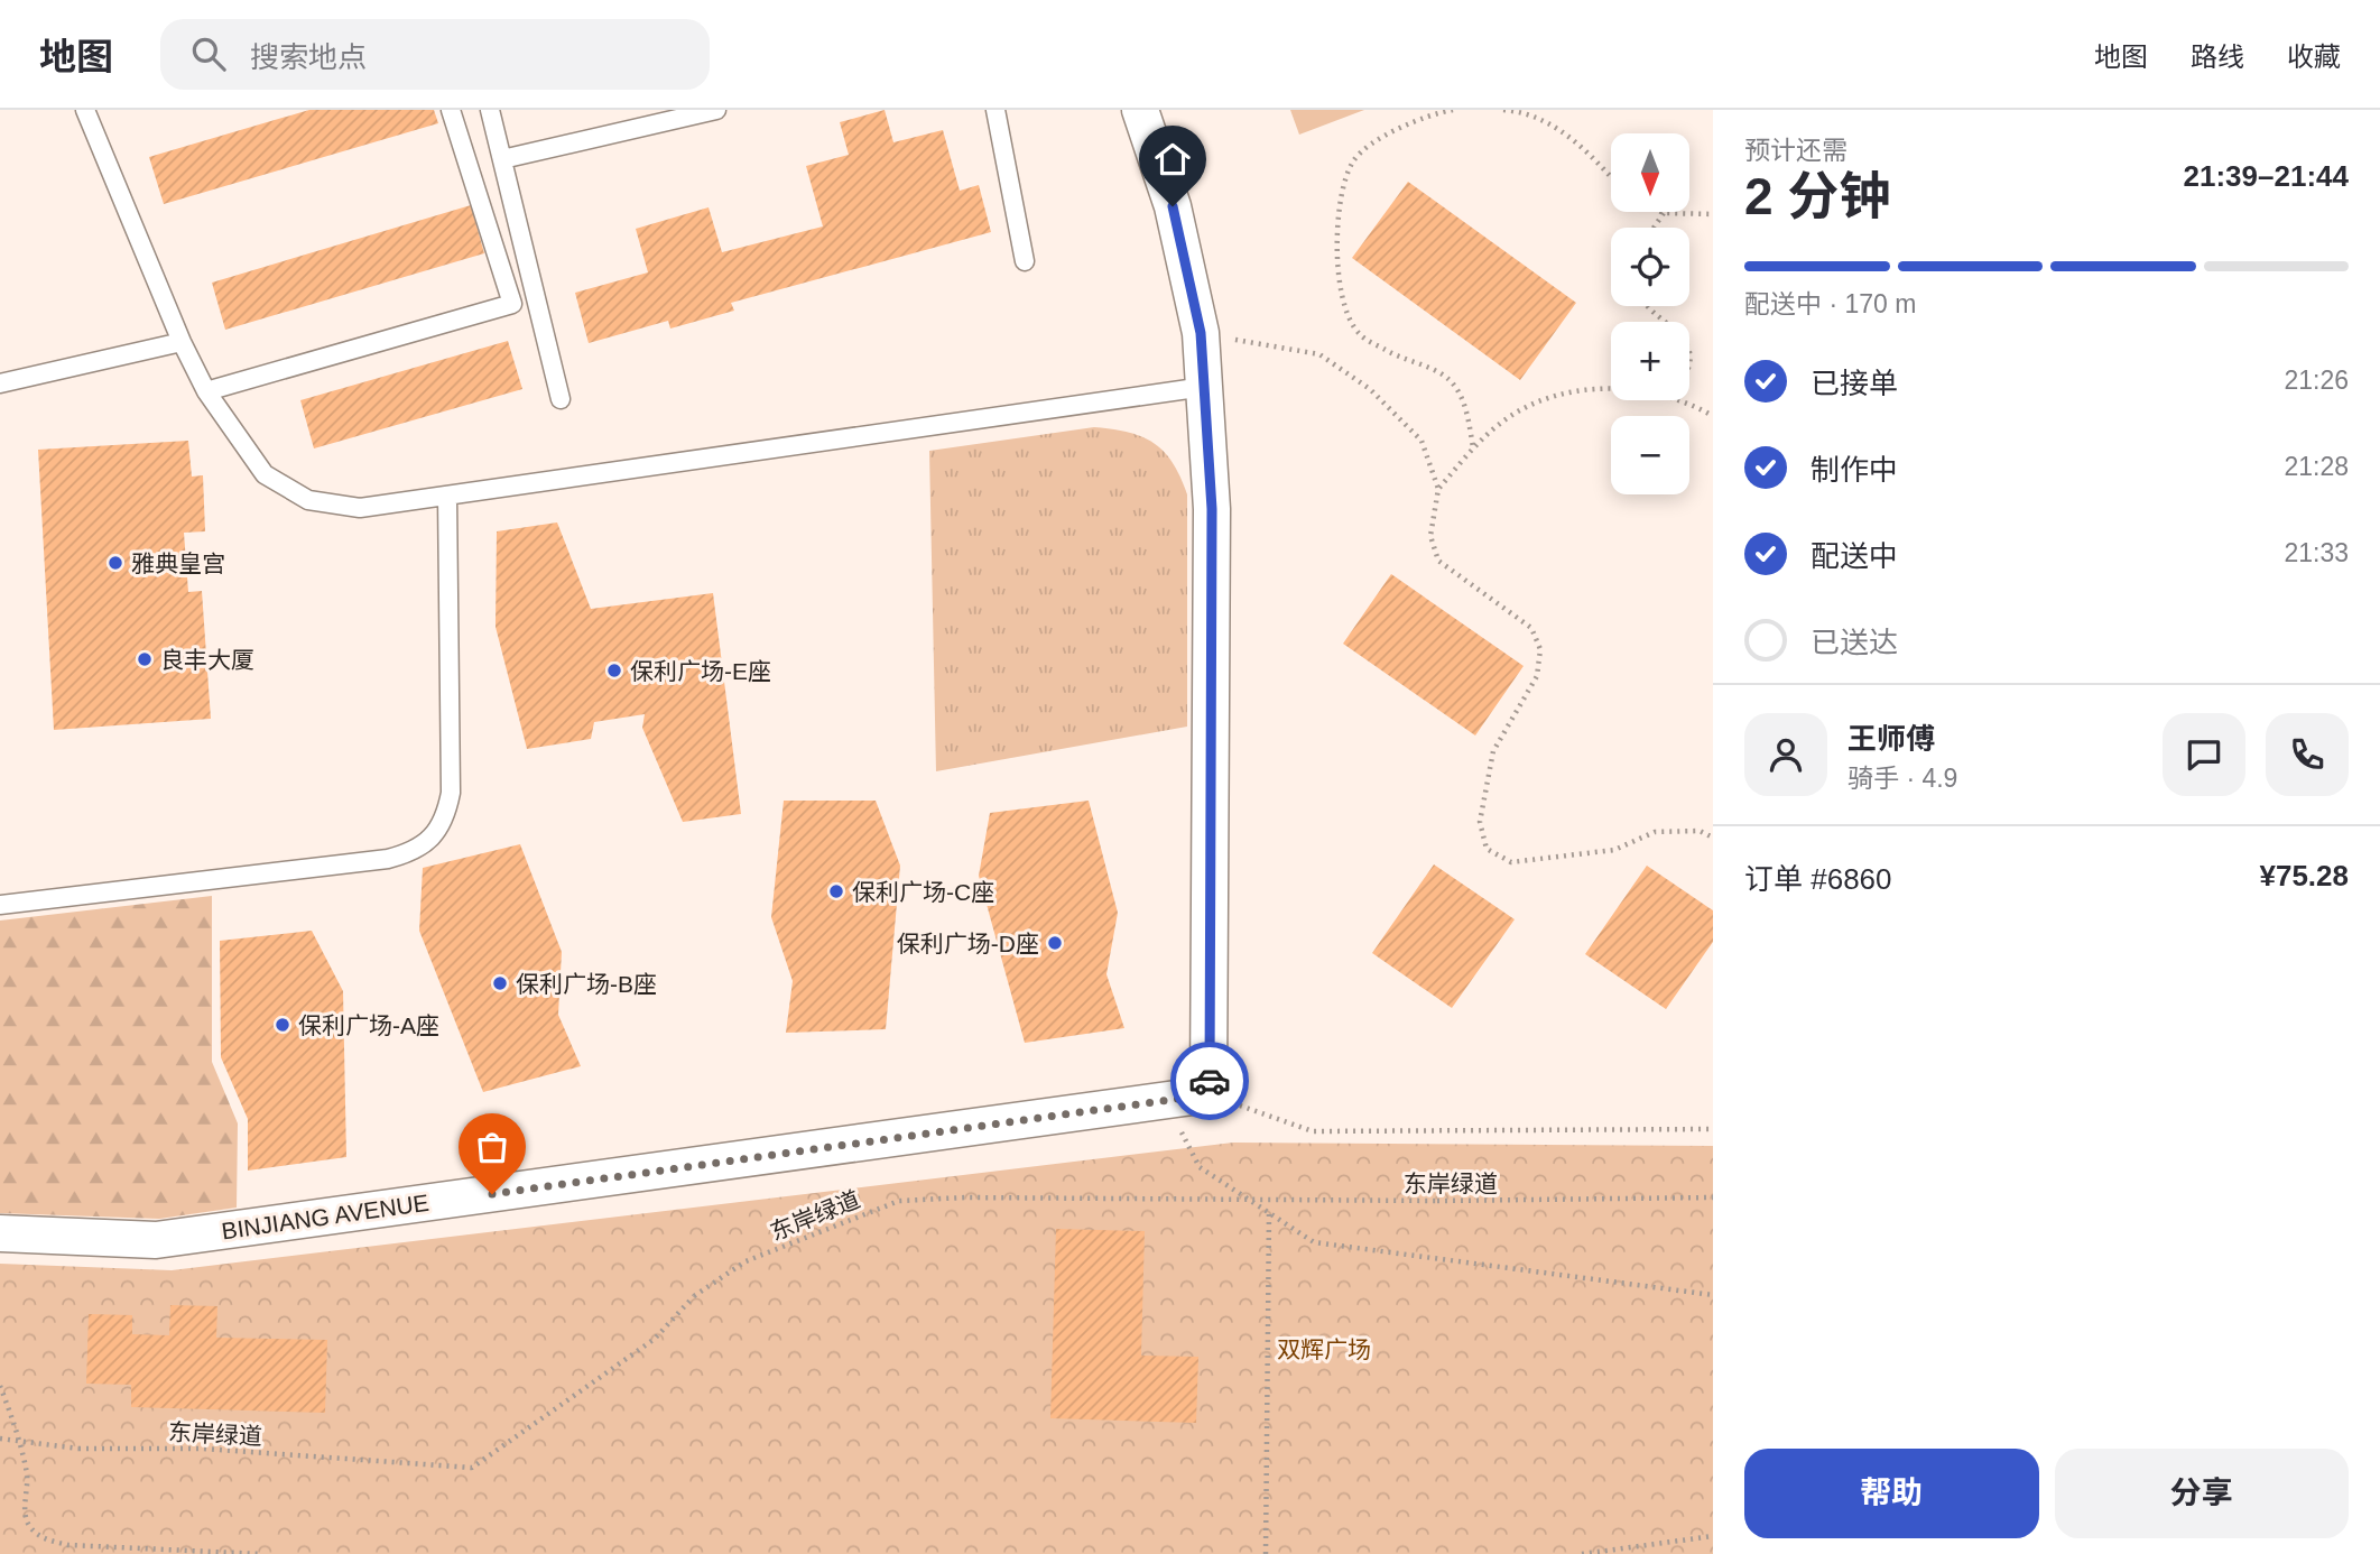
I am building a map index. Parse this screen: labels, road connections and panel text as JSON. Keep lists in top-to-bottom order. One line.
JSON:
{"streets":{"street":["BINJIANG AVENUE"],"path":["东岸绿道"]},"parks":["双辉广场"],"places":["雅典皇宫","良丰大厦","保利广场-E座","保利广场-C座","保利广场-D座","保利广场-B座","保利广场-A座"],"north":"bottom","page":{"header":"地图","search":"搜索地点","nav":["地图","路线","收藏"],"heading":["2 分钟","预计还需","21:39–21:44"],"panel":["王师傅","骑手 · 4.9","订单 #6860","¥75.28"],"map_buttons":["+","−"],"bar":"配送中 · 170 m","list":[["已接单","21:26"],["制作中","21:28"],["配送中","21:33"],"已送达"],"buttons":["帮助","分享"]}}
